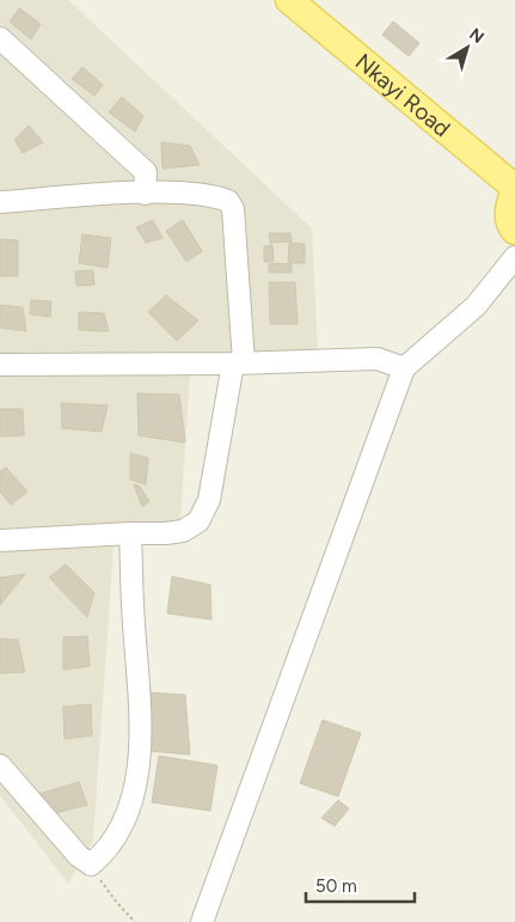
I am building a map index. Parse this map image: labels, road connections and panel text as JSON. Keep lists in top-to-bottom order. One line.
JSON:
{"streets":{"main road":["Nkayi Road"]},"scale_bar":"50 m","north":"top right"}
